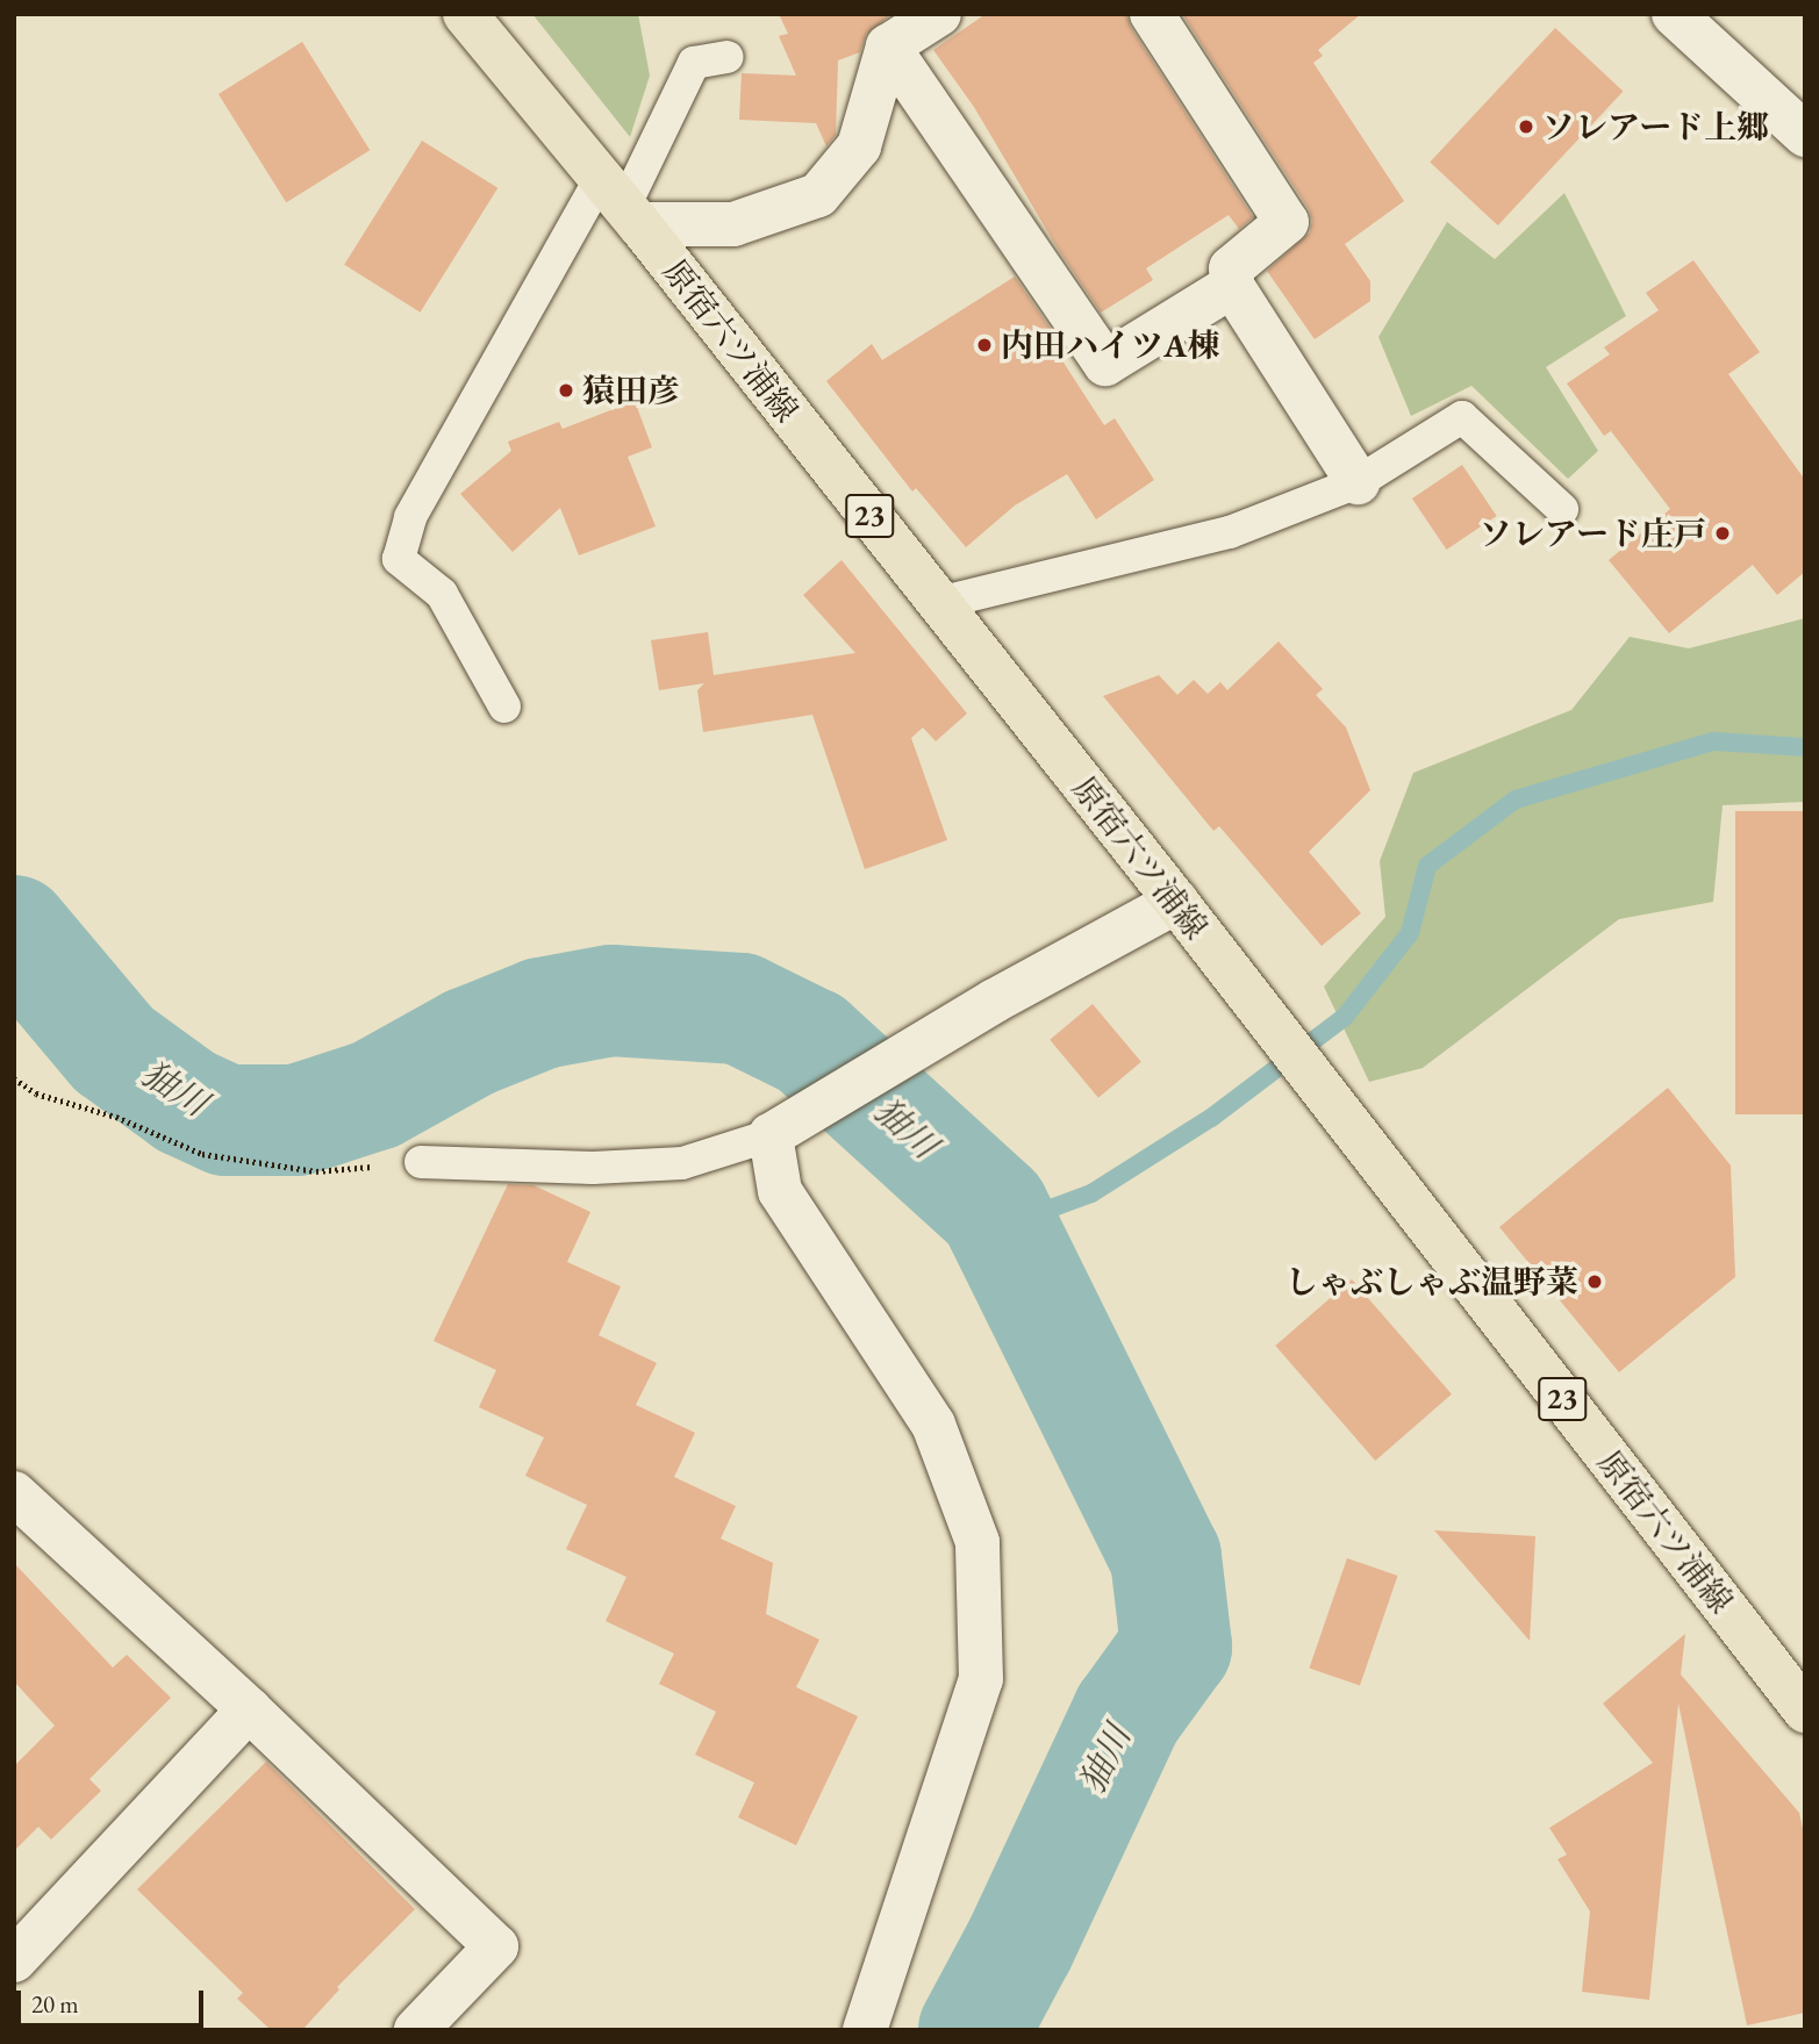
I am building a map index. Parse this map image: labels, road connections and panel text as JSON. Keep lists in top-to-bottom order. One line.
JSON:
{"streets":{"main road":["原宿六ツ浦線","23"]},"water":["㹨川"],"places":["ソレアード上郷","内田ハイツA棟","猿田彦","ソレアード庄戸","しゃぶしゃぶ温野菜"],"scale_bar":"20 m"}
